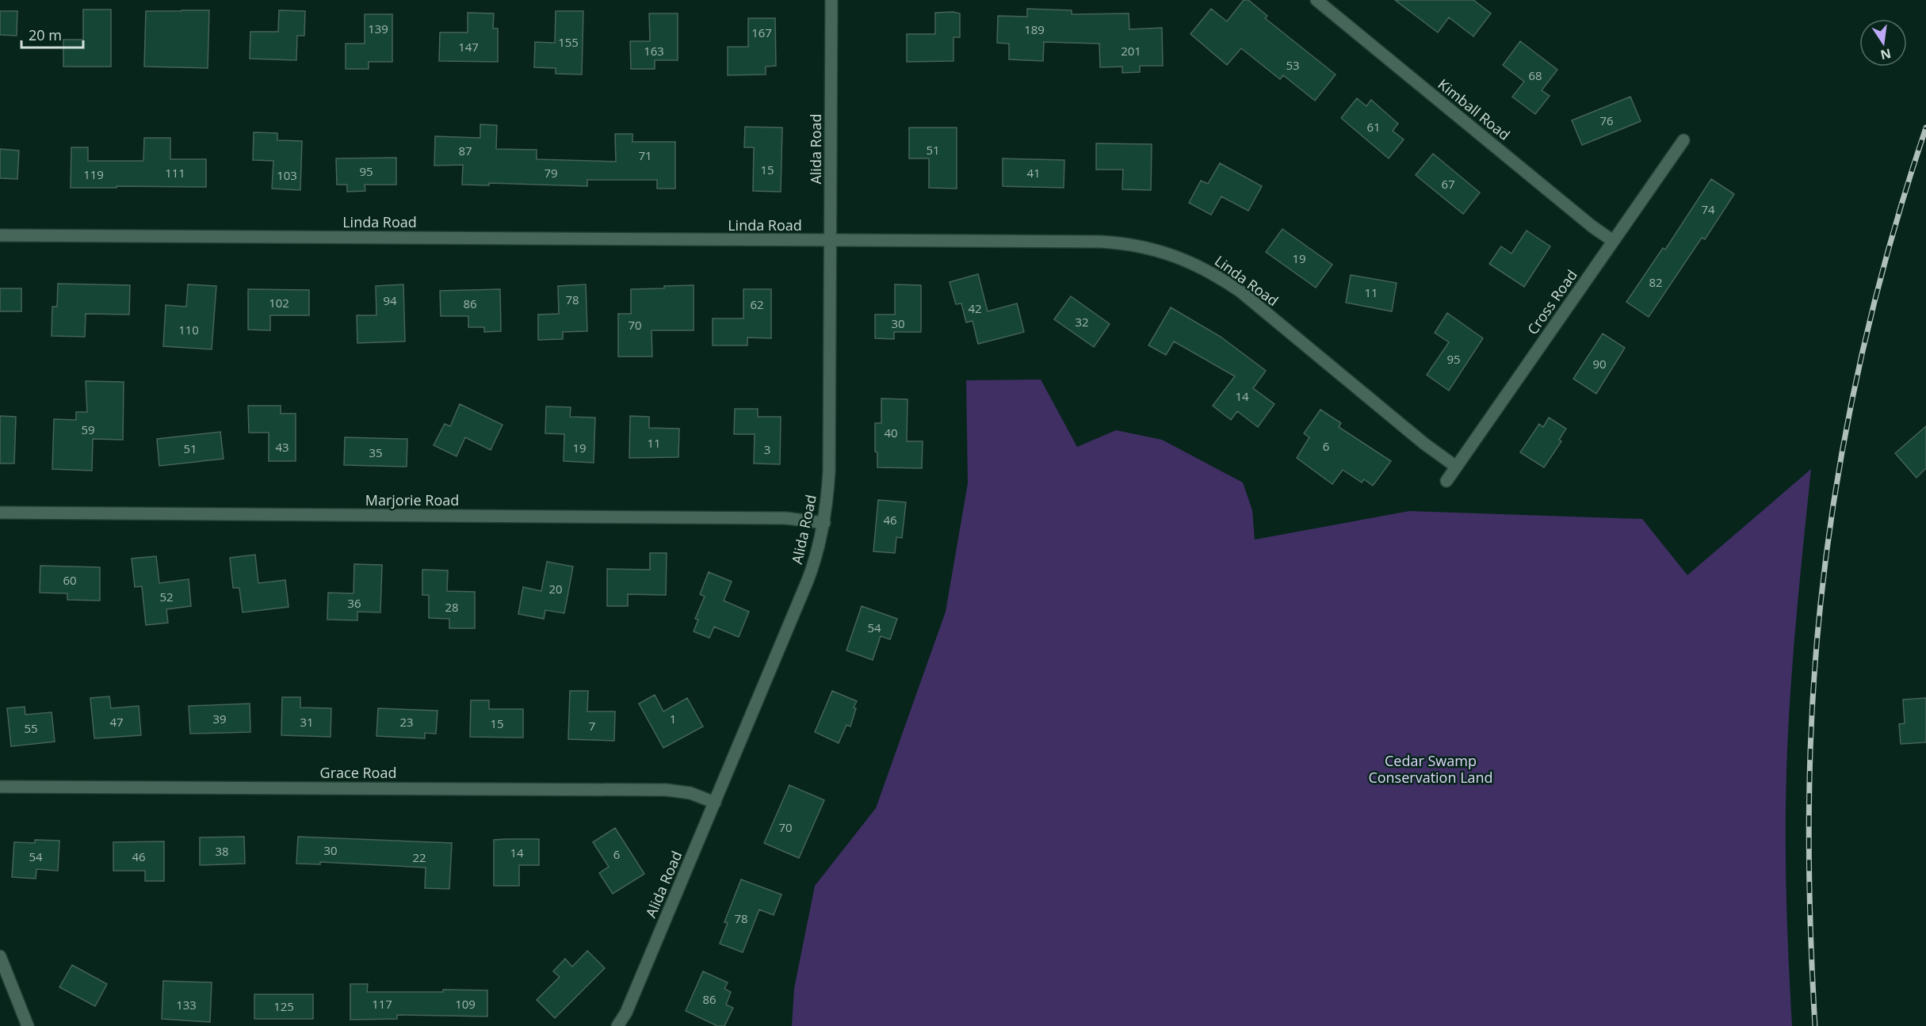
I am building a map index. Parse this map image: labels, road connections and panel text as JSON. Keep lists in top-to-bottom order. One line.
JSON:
{"streets":{"street":["Kimball Road","Alida Road","Linda Road","Cross Road","Marjorie Road","Grace Road"]},"crossings":[["Kimball Road","Cross Road"],["Alida Road","Linda Road"],["Alida Road","Marjorie Road"],["Alida Road","Grace Road"],["Linda Road","Cross Road"]],"parks":["Cedar Swamp Conservation Land"],"house_numbers":["139","189","167","155","147","163","201","53","68","76","61","51","87","71","15","95","111","79","41","119","103","67","74","19","82","11","78","94","102","86","62","42","32","30","70","110","95","90","14","59","40","11","6","43","19","51","3","35","46","60","20","52","36","28","54","39","1","47","31","23","15","7","55","70","30","38","14","6","54","46","22","78","86","117","109","133","125"],"scale_bar":"20 m","north":"bottom"}
